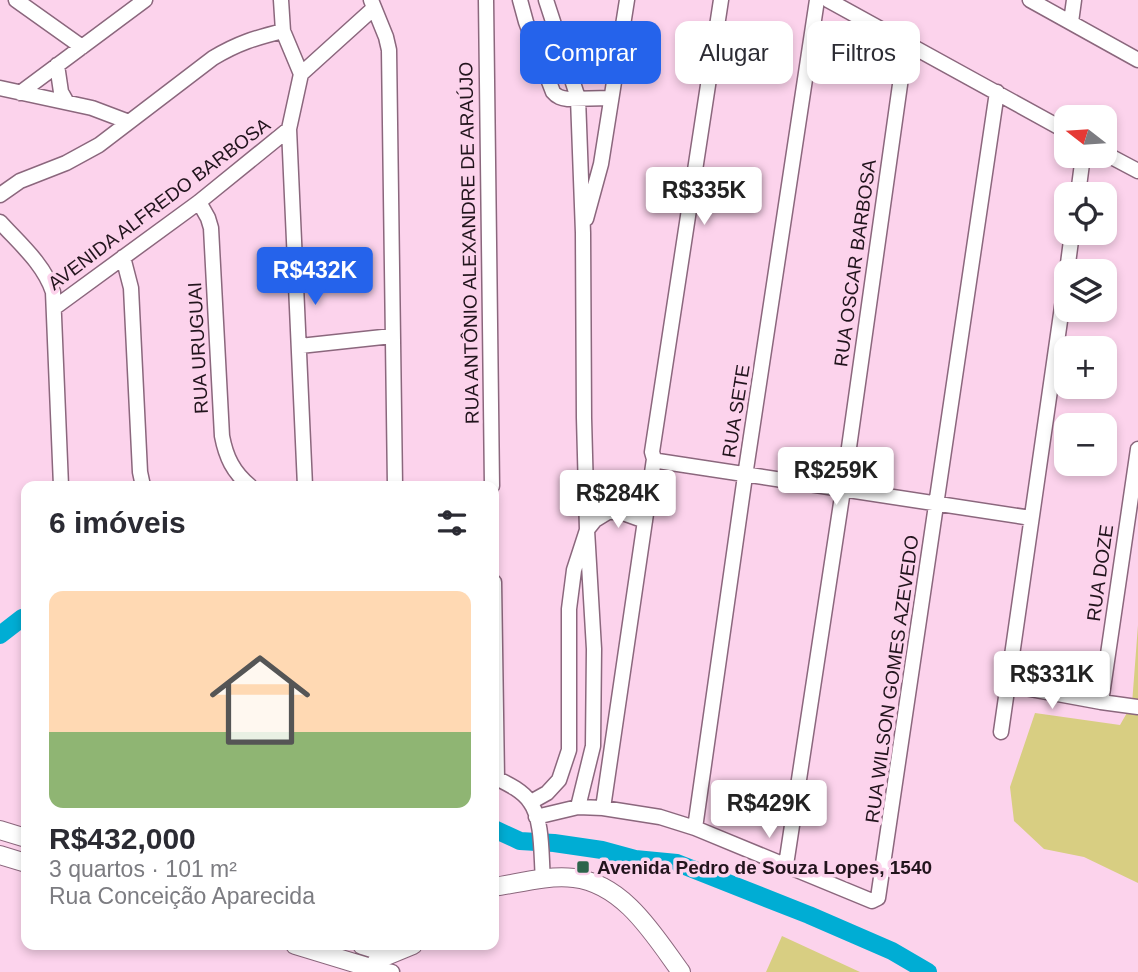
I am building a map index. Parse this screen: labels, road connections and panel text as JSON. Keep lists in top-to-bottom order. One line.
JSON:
{"streets":{"street":["AVENIDA ALFREDO BARBOSA","RUA ANTÔNIO ALEXANDRE DE ARAÚJO","RUA OSCAR BARBOSA","RUA URUGUAI","RUA SETE","RUA DOZE","RUA WILSON GOMES AZEVEDO"]},"crossings":[["AVENIDA ALFREDO BARBOSA","RUA URUGUAI"],["RUA OSCAR BARBOSA","RUA WILSON GOMES AZEVEDO"]],"places":{"transit":["Avenida Pedro de Souza Lopes, 1540"]},"north":"left","page":{"chip":["Comprar","Alugar","Filtros"],"map_buttons":["+","−"],"price":["R$335K","R$432K","R$259K","R$284K","R$331K","R$429K"],"heading":"6 imóveis","list":[{"name":"R$432,000","note":"3 quartos · 101 m² · Rua Conceição Aparecida"}]}}
